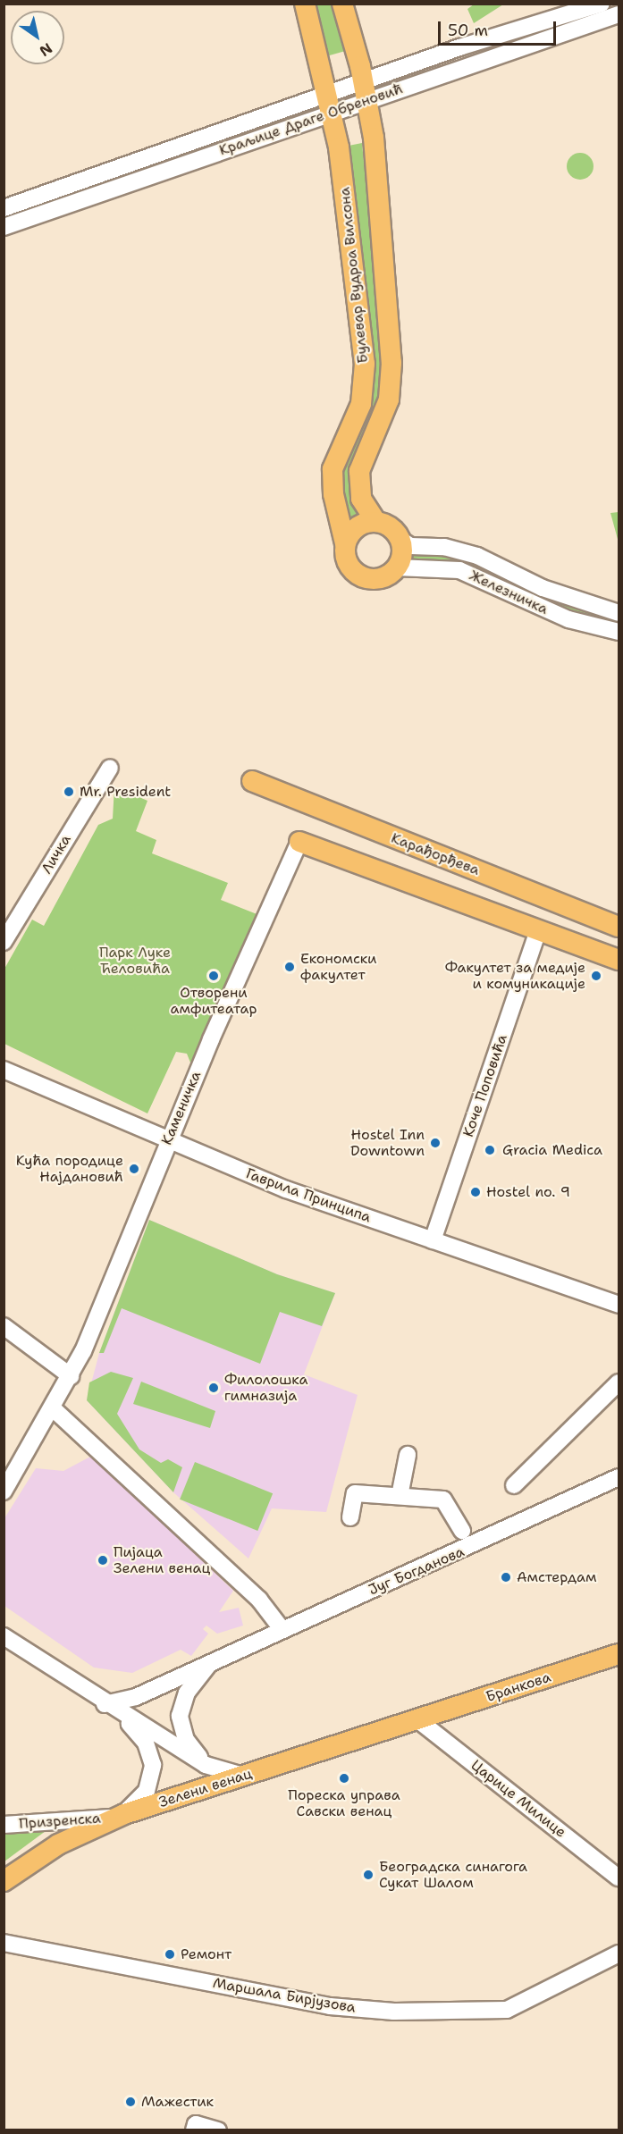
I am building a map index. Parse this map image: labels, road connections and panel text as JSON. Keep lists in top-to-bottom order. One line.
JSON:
{"streets":{"main road":["Булевар Вудроа Вилсона","Карађорђева","Бранкова","Зелени венац"],"street":["Краљице Драге Обреновић","Железничка","Личка","Коче Поповића","Каменичка","Гаврила Принципа","Југ Богданова","Царице Милице","Призренска","Маршала Бирјузова"]},"crossings":[["Краљице Драге Обреновић","Булевар Вудроа Вилсона"],["Булевар Вудроа Вилсона","Железничка"],["Коче Поповића","Гаврила Принципа"],["Каменичка","Гаврила Принципа"],["Бранкова","Зелени венац"],["Бранкова","Царице Милице"],["Зелени венац","Царице Милице"],["Зелени венац","Призренска"]],"parks":["Парк Луке Ћеловића"],"places":["Mr. President","Економски факултет","Отворени амфитеатар","Факултет за медије и комуникације","Hostel Inn Downtown","Gracia Medica","Кућа породице Најдановић","Hostel no. 9","Филолошка гимназија","Пијаца Зелени венац","Амстердам","Пореска управа Савски венац","Београдска синагога Сукат Шалом","Ремонт","Мажестик"],"scale_bar":"50 m","north":"bottom right"}
